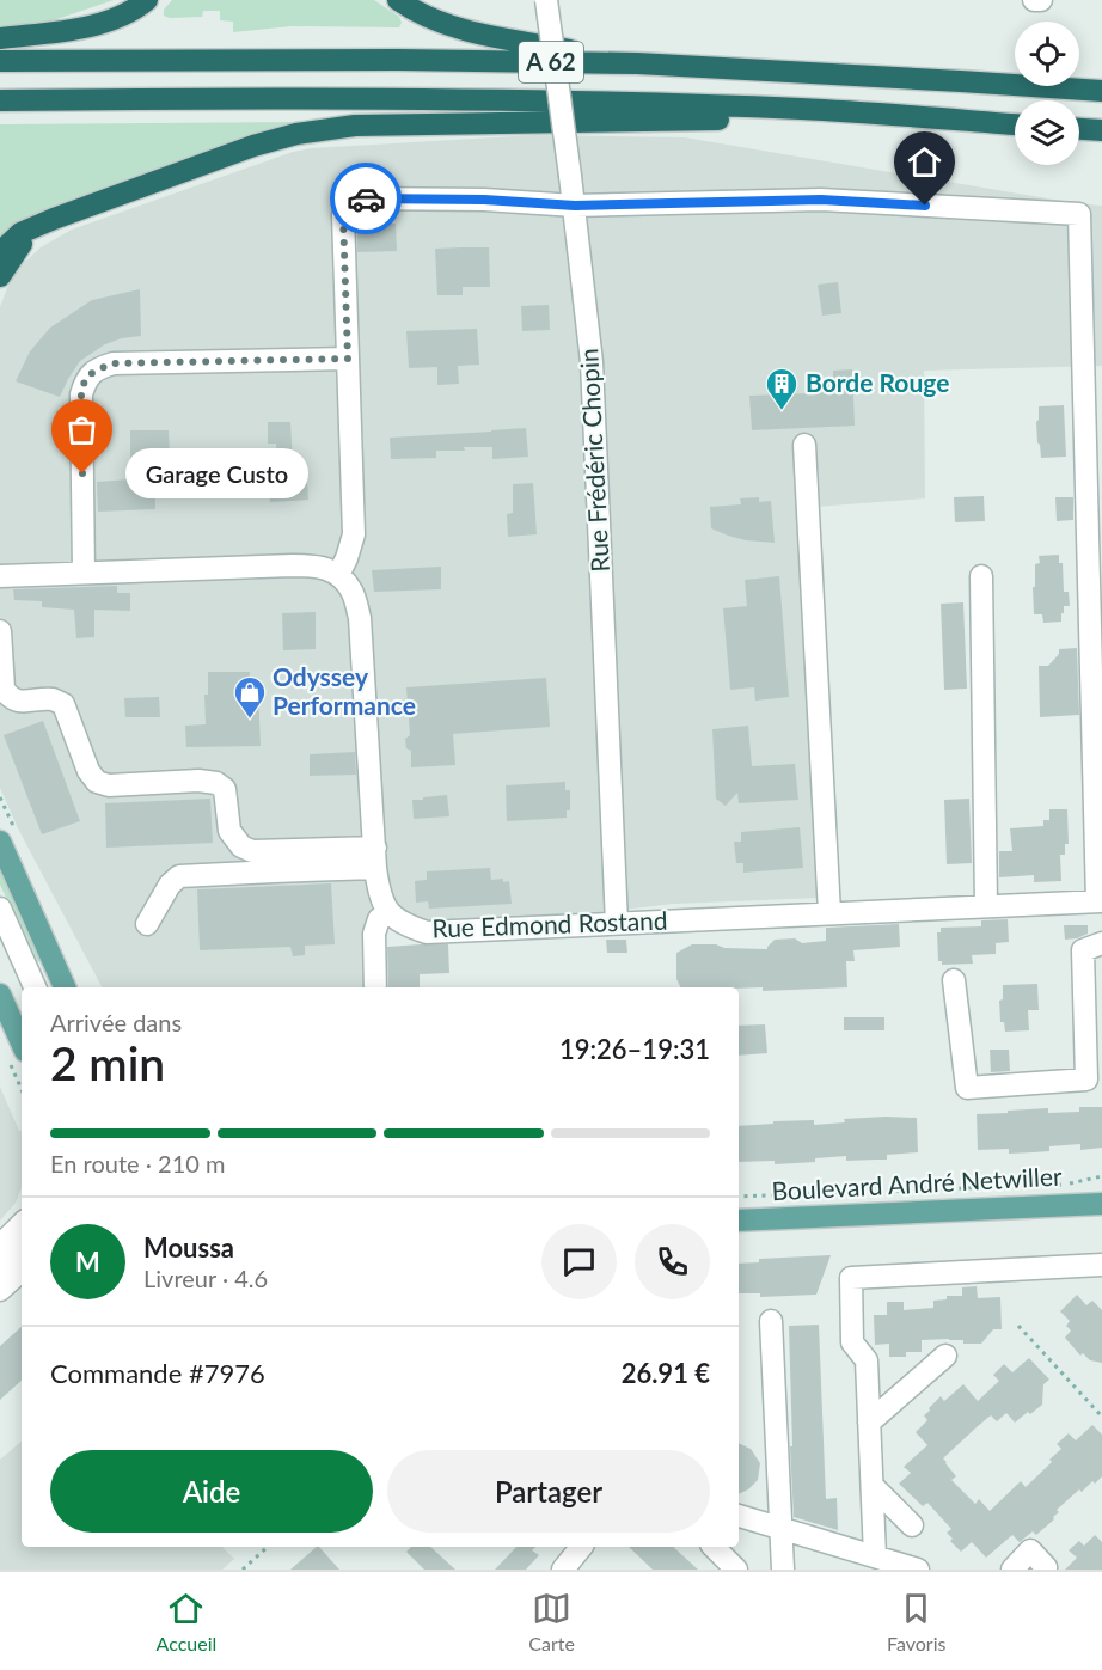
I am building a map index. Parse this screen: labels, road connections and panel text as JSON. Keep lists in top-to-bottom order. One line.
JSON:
{"streets":{"highway":["A 62"],"main road":["Boulevard André Netwiller"],"street":["Rue Frédéric Chopin","Rue Edmond Rostand"]},"crossings":[["Rue Frédéric Chopin","Rue Edmond Rostand"]],"places":{"building":["Borde Rouge"],"other":["Garage Custo"],"shop":["Odyssey Performance"]},"page":{"bubble":"Garage Custo","heading":["2 min","Arrivée dans","19:26–19:31"],"panel":["Moussa","Livreur · 4.6","Commande #7976","26.91 €"],"bar":"En route · 210 m","round":"M","buttons":["Aide","Partager"],"tabs":["Accueil","Carte","Favoris"]}}
